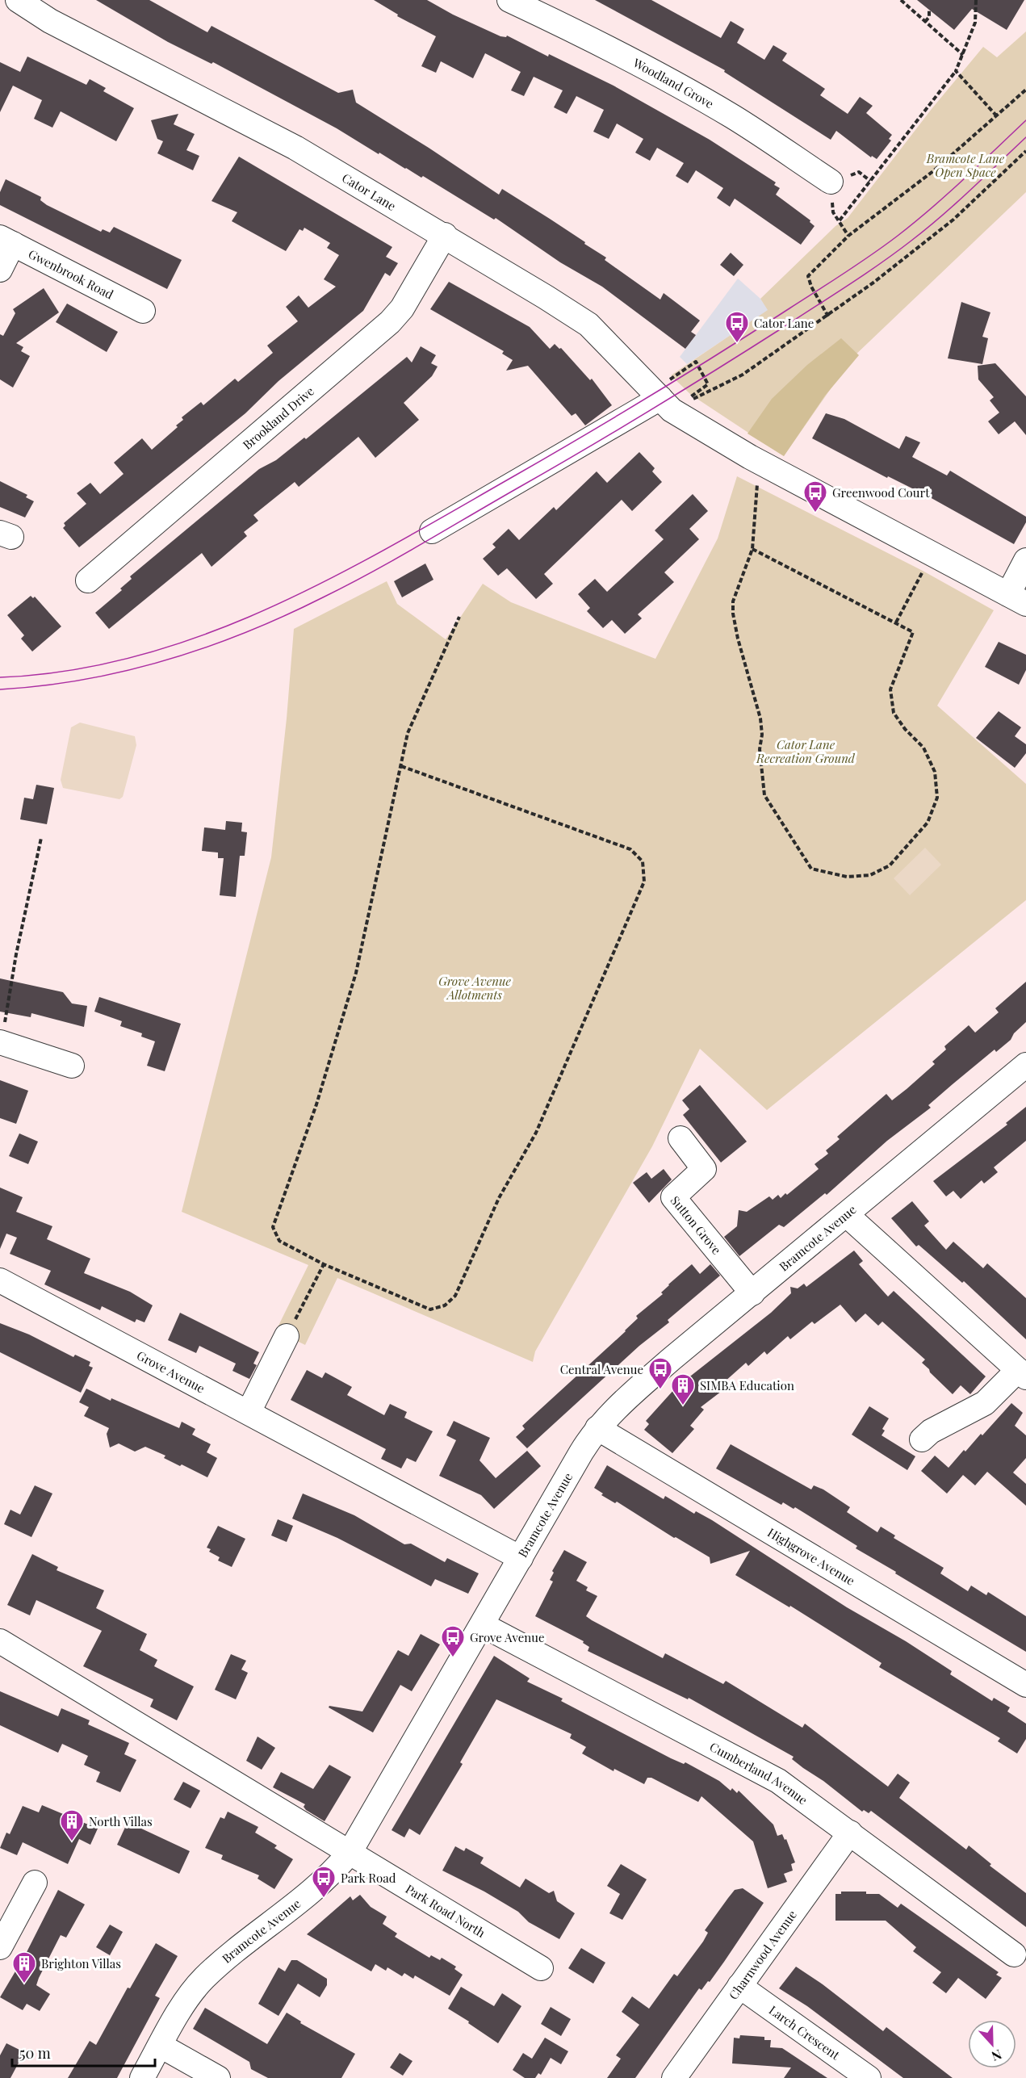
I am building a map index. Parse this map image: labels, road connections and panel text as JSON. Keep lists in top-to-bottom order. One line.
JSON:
{"streets":{"street":["Woodland Grove","Cator Lane","Gwenbrook Road","Brookland Drive","Sutton Grove","Bramcote Avenue","Grove Avenue","Highgrove Avenue","Cumberland Avenue","Park Road North","Charnwood Avenue","Larch Crescent"]},"crossings":[["Cator Lane","Brookland Drive"],["Sutton Grove","Bramcote Avenue"],["Bramcote Avenue","Grove Avenue"],["Bramcote Avenue","Highgrove Avenue"],["Bramcote Avenue","Cumberland Avenue"],["Bramcote Avenue","Park Road North"],["Cumberland Avenue","Charnwood Avenue"],["Charnwood Avenue","Larch Crescent"]],"parks":["Bramcote Lane Open Space","Cator Lane Recreation Ground","Grove Avenue Allotments"],"places":{"bus stop":["Cator Lane","Greenwood Court","Central Avenue","Grove Avenue","Park Road"],"building":["SIMBA Education","North Villas","Brighton Villas"]},"scale_bar":"50 m","north":"bottom"}
